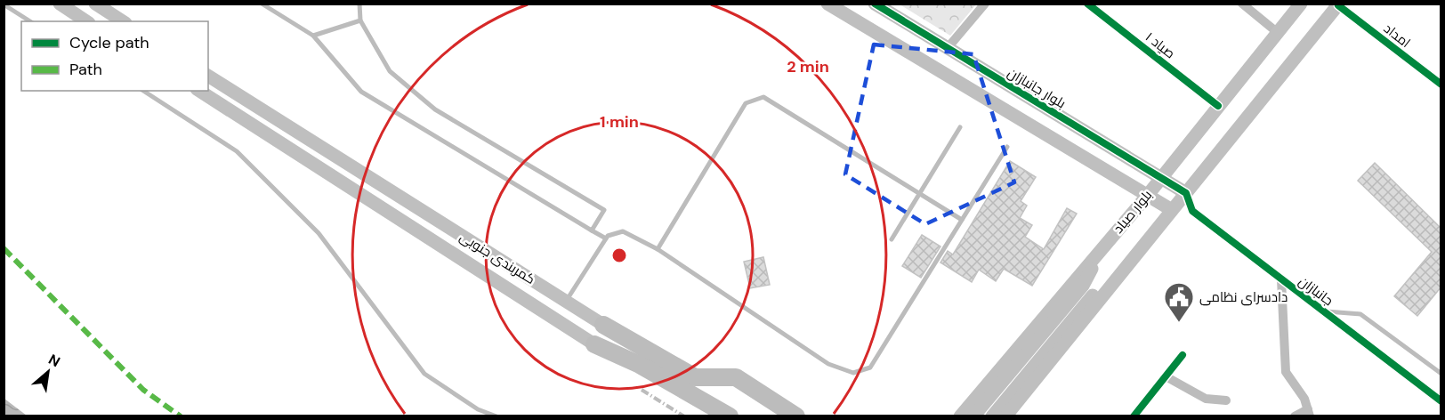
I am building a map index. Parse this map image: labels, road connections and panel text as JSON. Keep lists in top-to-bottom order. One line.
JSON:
{"streets":{"highway":["کمربندی جنوبی"],"main road":["بلوار جانبازان","بلوار صیاد"],"street":["امداد","صیاد ۱","جانبازان"]},"crossings":[["صیاد ۱","بلوار صیاد"],["بلوار جانبازان","بلوار صیاد"]],"places":{"public building":["دادسرای نظامی"]},"legend":["Cycle path","Path"],"north":"top right","rings":["2 min","1 min"]}
